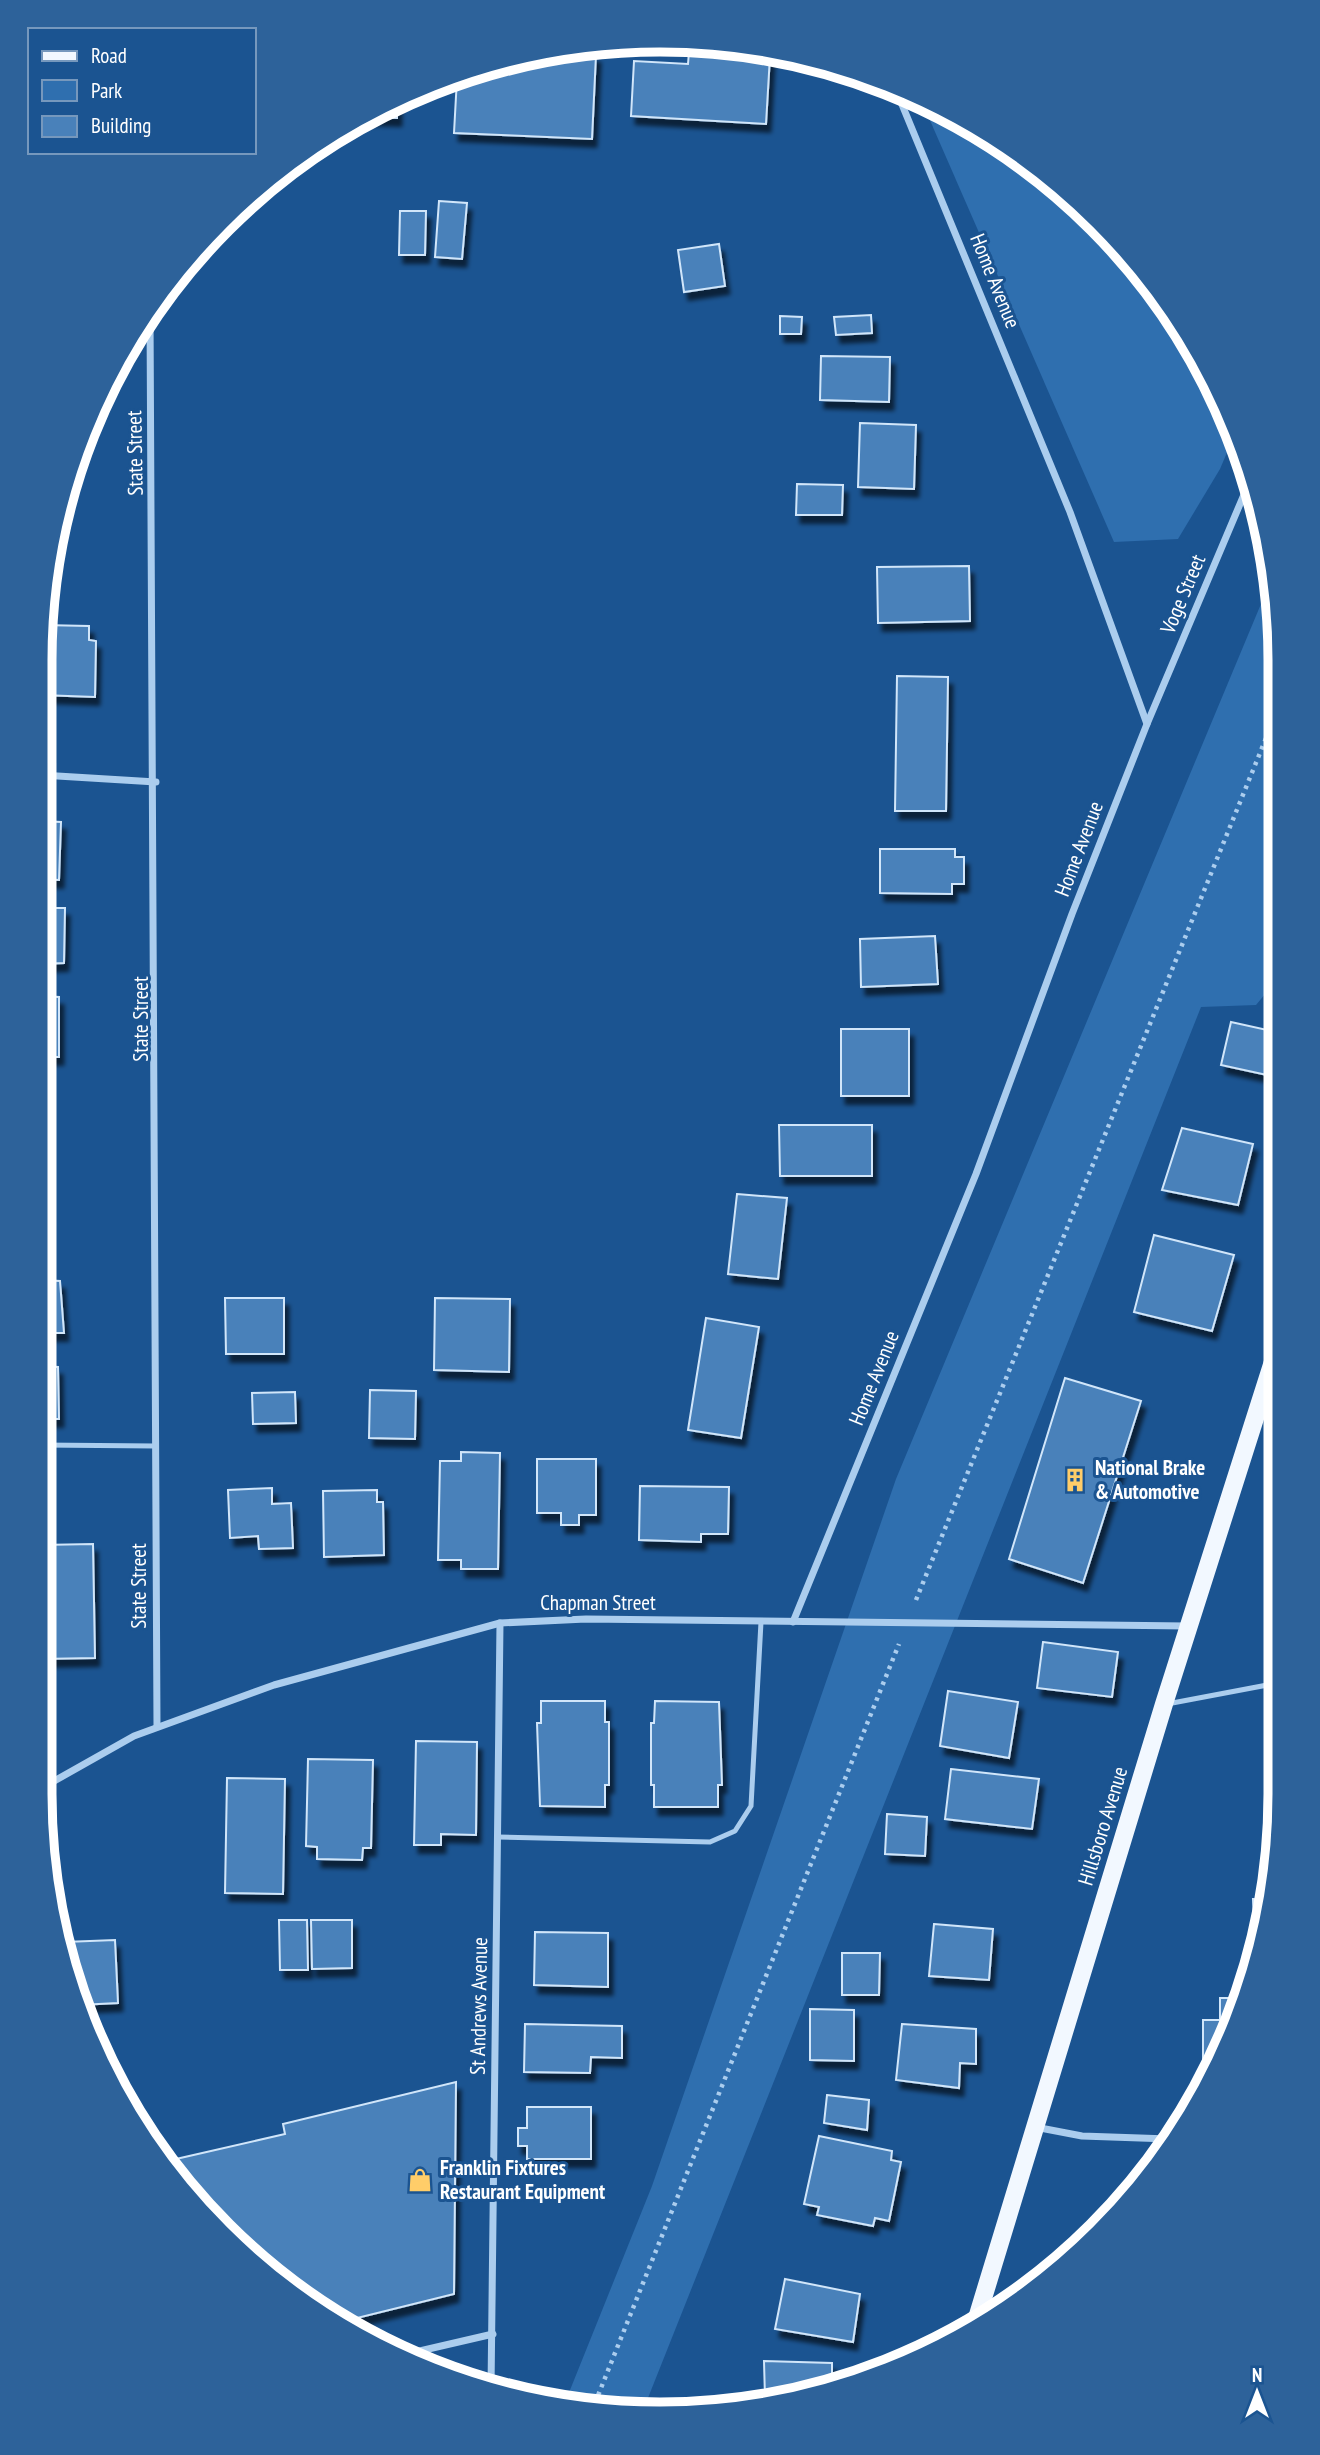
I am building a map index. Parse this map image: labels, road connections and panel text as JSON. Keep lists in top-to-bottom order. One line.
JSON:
{"streets":{"main road":["Hillsboro Avenue"],"street":["Home Avenue","State Street","Voge Street","Chapman Street","St Andrews Avenue"]},"crossings":[["Home Avenue","Voge Street"],["Home Avenue","Chapman Street"],["State Street","Chapman Street"],["Chapman Street","Hillsboro Avenue"],["Chapman Street","St Andrews Avenue"]],"places":{"building":["National Brake & Automotive"],"shop":["Franklin Fixtures Restaurant Equipment"]},"legend":["Road","Park","Building"],"north":"top"}
